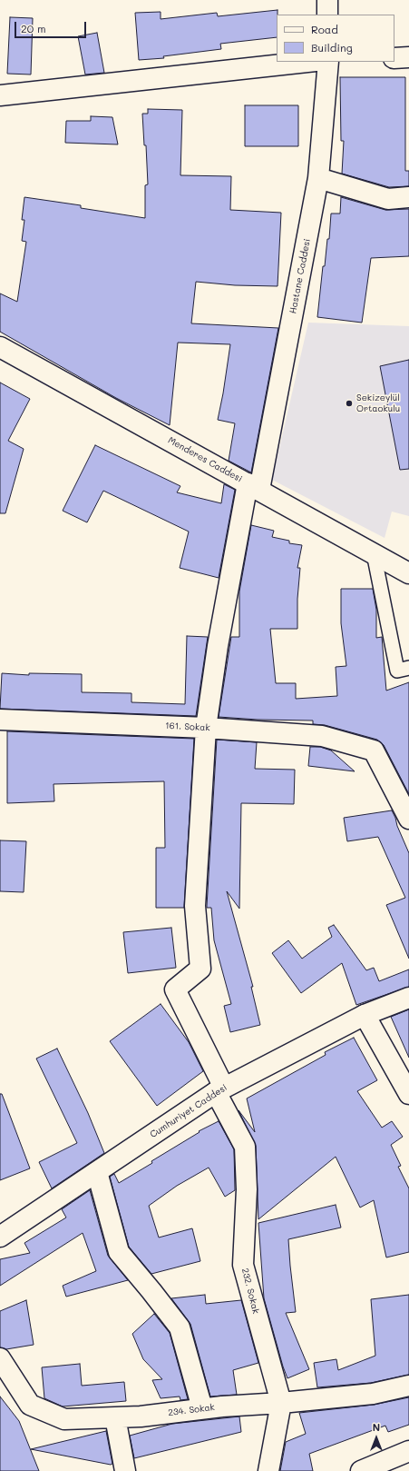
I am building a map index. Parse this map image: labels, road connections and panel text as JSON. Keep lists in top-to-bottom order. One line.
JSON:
{"streets":{"street":["Hastane Caddesi","Menderes Caddesi","161. Sokak","Cumhuriyet Caddesi","232. Sokak","234. Sokak"]},"crossings":[["Hastane Caddesi","Menderes Caddesi"],["Hastane Caddesi","161. Sokak"],["Hastane Caddesi","232. Sokak"],["161. Sokak","232. Sokak"],["Cumhuriyet Caddesi","232. Sokak"],["232. Sokak","234. Sokak"]],"places":["Sekizeylül Ortaokulu"],"legend":["Road","Building"],"scale_bar":"20 m","north":"top"}
